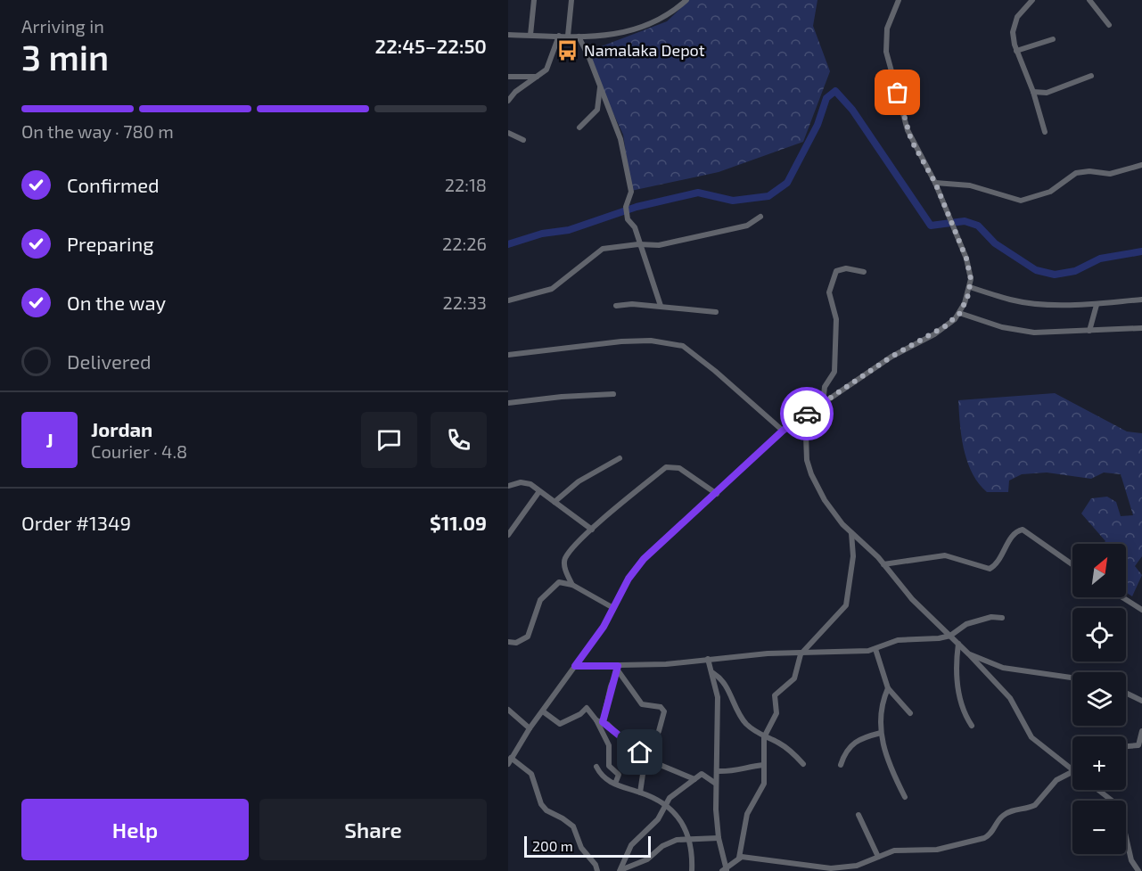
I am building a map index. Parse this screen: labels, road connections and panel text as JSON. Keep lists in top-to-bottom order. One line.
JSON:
{"places":{"bus stop":["Namalaka Depot"]},"scale_bar":"200 m","north":"top right","page":{"heading":["3 min","Arriving in","22:45–22:50"],"panel":["Jordan","Courier · 4.8","Order #1349","$11.09"],"bar":"On the way · 780 m","list":[["Confirmed","22:18"],["Preparing","22:26"],["On the way","22:33"],"Delivered"],"round":"J","map_buttons":["+","−"],"buttons":["Help","Share"],"scale":"200 m"}}
